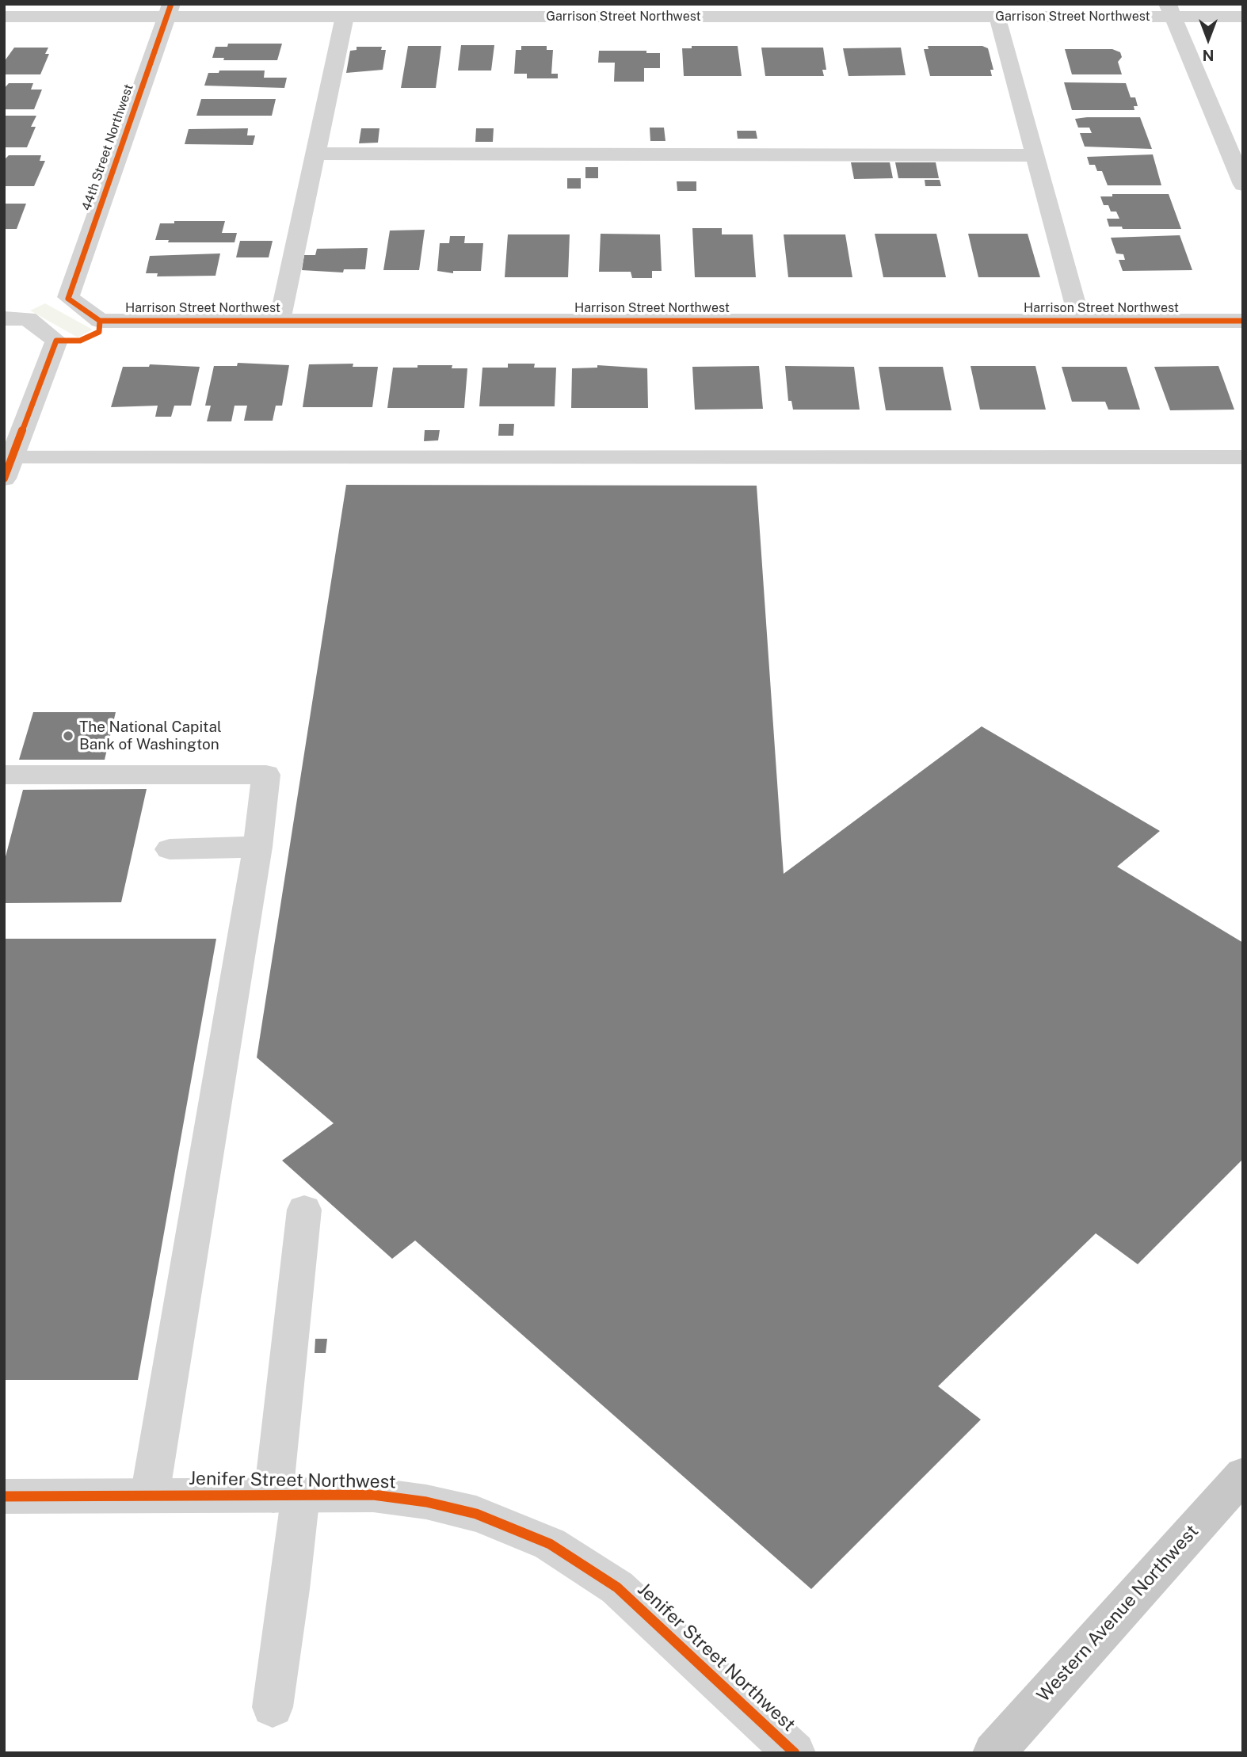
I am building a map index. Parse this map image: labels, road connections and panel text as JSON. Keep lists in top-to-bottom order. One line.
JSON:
{"streets":{"main road":["Western Avenue Northwest"],"street":["Garrison Street Northwest","44th Street Northwest","Harrison Street Northwest","Jenifer Street Northwest"]},"crossings":[["Garrison Street Northwest","44th Street Northwest"],["44th Street Northwest","Harrison Street Northwest"]],"places":["The National Capital Bank of Washington"],"north":"bottom"}
